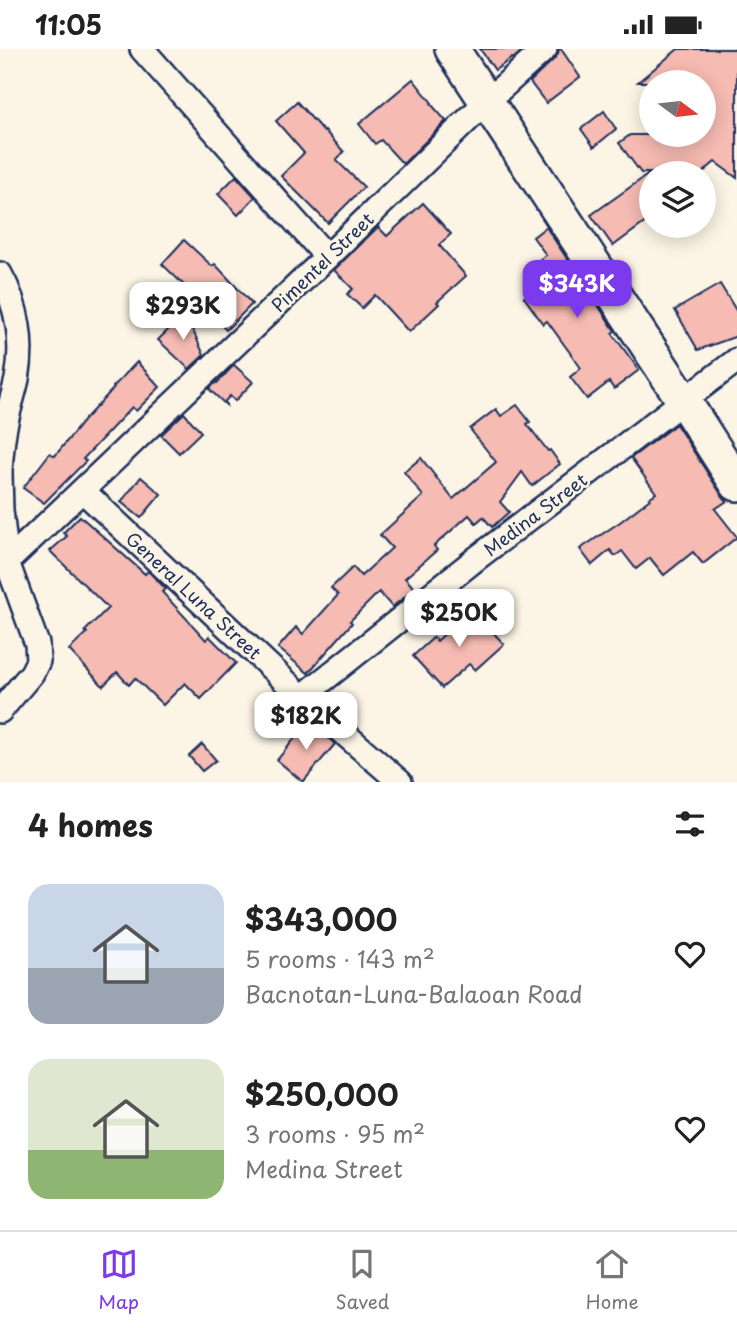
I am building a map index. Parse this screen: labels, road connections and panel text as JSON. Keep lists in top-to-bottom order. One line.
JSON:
{"streets":{"street":["Pimentel Street","Medina Street","General Luna Street"]},"crossings":[["Pimentel Street","General Luna Street"],["Medina Street","General Luna Street"]],"north":"right","page":{"status":"11:05","price":["$343K","$293K","$250K","$182K"],"heading":"4 homes","list":[{"name":"$343,000","note":"5 rooms · 143 m² · Bacnotan-Luna-Balaoan Road"},{"name":"$250,000","note":"3 rooms · 95 m² · Medina Street"}],"tabs":["Map","Saved","Home"]}}
